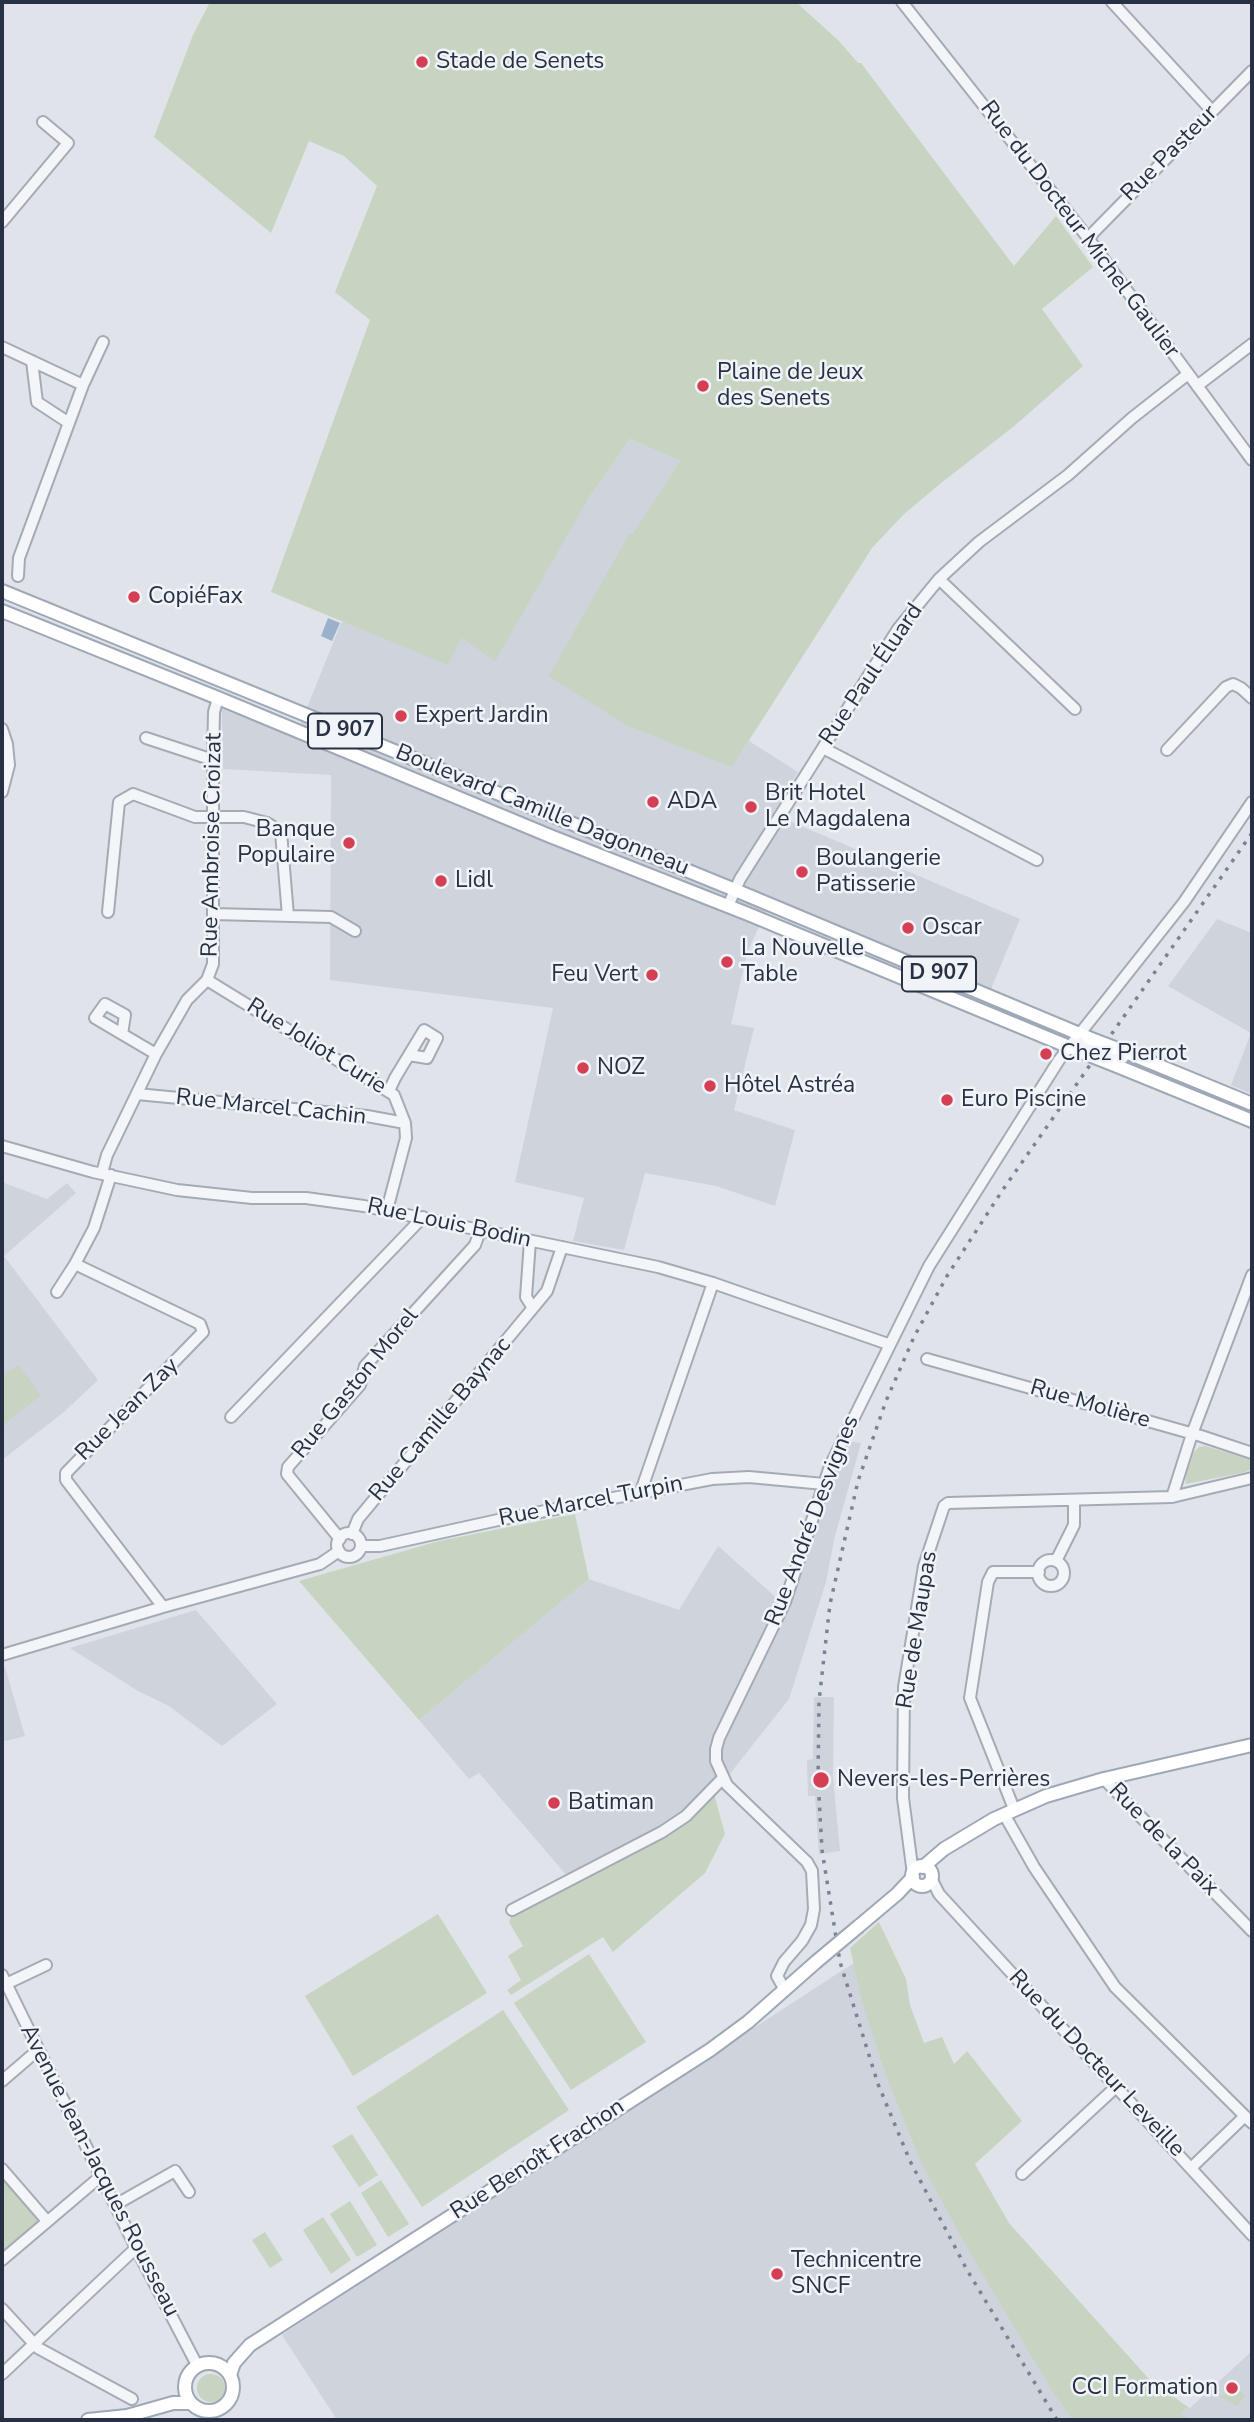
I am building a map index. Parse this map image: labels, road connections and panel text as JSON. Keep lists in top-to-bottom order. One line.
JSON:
{"streets":{"main road":["D 907","Boulevard Camille Dagonneau","Rue Benoît Frachon"],"street":["Rue Pasteur","Rue du Docteur Michel Gaulier","Rue Paul Éluard","Rue Ambroise Croizat","Rue Joliot Curie","Rue Marcel Cachin","Rue Louis Bodin","Rue Gaston Morel","Rue Molière","Rue Jean Zay","Rue Camille Baynac","Rue Marcel Turpin","Rue André Desvignes","Rue de Maupas","Rue de la Paix","Rue du Docteur Leveille","Avenue Jean-Jacques Rousseau"]},"crossings":[["Rue Pasteur","Rue du Docteur Michel Gaulier"],["Rue du Docteur Michel Gaulier","Rue Paul Éluard"],["Rue Paul Éluard","Boulevard Camille Dagonneau"],["D 907","Boulevard Camille Dagonneau"],["D 907","Rue André Desvignes"],["Boulevard Camille Dagonneau","Rue Ambroise Croizat"],["Boulevard Camille Dagonneau","Rue André Desvignes"],["Rue Ambroise Croizat","Rue Joliot Curie"],["Rue Ambroise Croizat","Rue Marcel Cachin"],["Rue Ambroise Croizat","Rue Louis Bodin"],["Rue Joliot Curie","Rue Marcel Cachin"],["Rue Louis Bodin","Rue Gaston Morel"],["Rue Louis Bodin","Rue Camille Baynac"],["Rue Louis Bodin","Rue André Desvignes"],["Rue Gaston Morel","Rue Camille Baynac"],["Rue Gaston Morel","Rue Marcel Turpin"],["Rue Camille Baynac","Rue Marcel Turpin"],["Rue Marcel Turpin","Rue André Desvignes"],["Rue de Maupas","Rue du Docteur Leveille"],["Rue de Maupas","Rue Benoît Frachon"],["Rue du Docteur Leveille","Rue Benoît Frachon"],["Rue Benoît Frachon","Avenue Jean-Jacques Rousseau"]],"places":["Stade de Senets","Plaine de Jeux des Senets","CopiéFax","Expert Jardin","ADA","Brit Hotel Le Magdalena","Banque Populaire","Boulangerie Patisserie","Lidl","Oscar","La Nouvelle Table","Feu Vert","Chez Pierrot","NOZ","Hôtel Astréa","Euro Piscine","Nevers-les-Perrières","Batiman","Technicentre SNCF","CCI Formation"]}
